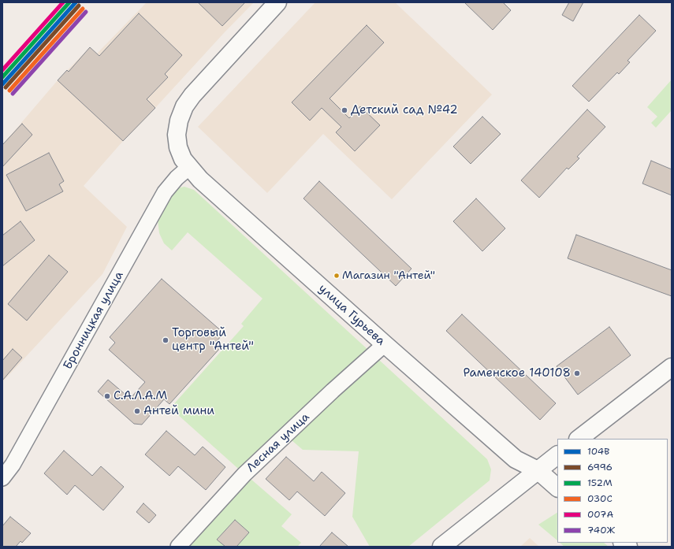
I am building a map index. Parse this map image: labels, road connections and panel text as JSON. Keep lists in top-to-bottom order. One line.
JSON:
{"streets":{"street":["улица Гурьева","Бронницкая улица","Лесная улица"]},"crossings":[["улица Гурьева","Бронницкая улица"],["улица Гурьева","Лесная улица"]],"places":["Детский сад №42","Магазин \"Антей\"","Торговый центр \"Антей\"","Раменское 140108","С.А.Л.А.М","Антей мини"],"lines":["transit line 104В","transit line 152М","transit line 007А","transit line 6996","transit line 030C","transit line 740Ж"],"legend":["104В","6996","152М","030C","007А","740Ж"]}
